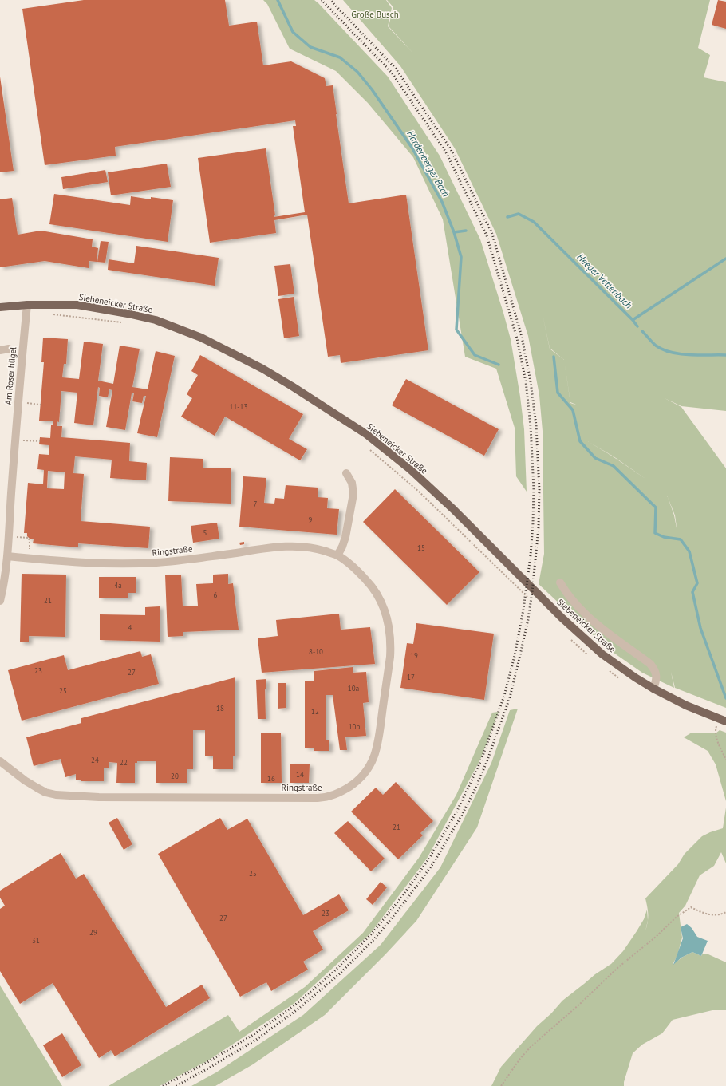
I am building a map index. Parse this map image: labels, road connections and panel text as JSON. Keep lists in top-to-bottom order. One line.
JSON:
{"streets":{"main road":["Siebeneicker Straße"],"street":["Am Rosenhügel","Ringstraße"]},"crossings":[["Siebeneicker Straße","Am Rosenhügel"],["Am Rosenhügel","Ringstraße"]],"water":["Hardenberger Bach","Heeger Vettenbach"],"parks":["Große Busch"],"house_numbers":["11-13","7","9","5","15","4a","6","21","4","8-10","19","23","27","17","10a","25","18","12","10b","24","22","14","20","16","21","25","23","27","29","31"]}
